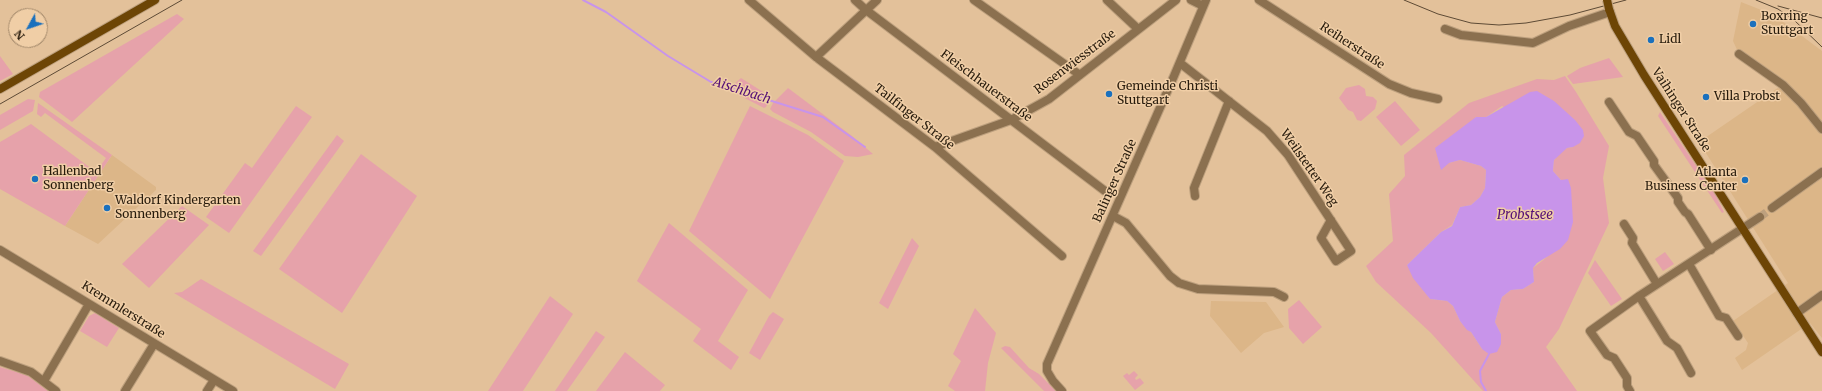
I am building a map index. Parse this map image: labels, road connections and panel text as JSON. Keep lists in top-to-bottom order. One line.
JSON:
{"streets":{"main road":["Vaihinger Straße"],"street":["Reiherstraße","Rosenwiesstraße","Fleischhauerstraße","Tailfinger Straße","Weilstetter Weg","Balinger Straße","Kremmlerstraße"]},"crossings":[["Rosenwiesstraße","Fleischhauerstraße"],["Rosenwiesstraße","Tailfinger Straße"],["Weilstetter Weg","Balinger Straße"]],"water":["Aischbach","Probstsee"],"places":["Boxring Stuttgart","Lidl","Gemeinde Christi Stuttgart","Villa Probst","Hallenbad Sonnenberg","Atlanta Business Center","Waldorf Kindergarten Sonnenberg"],"north":"bottom left"}
